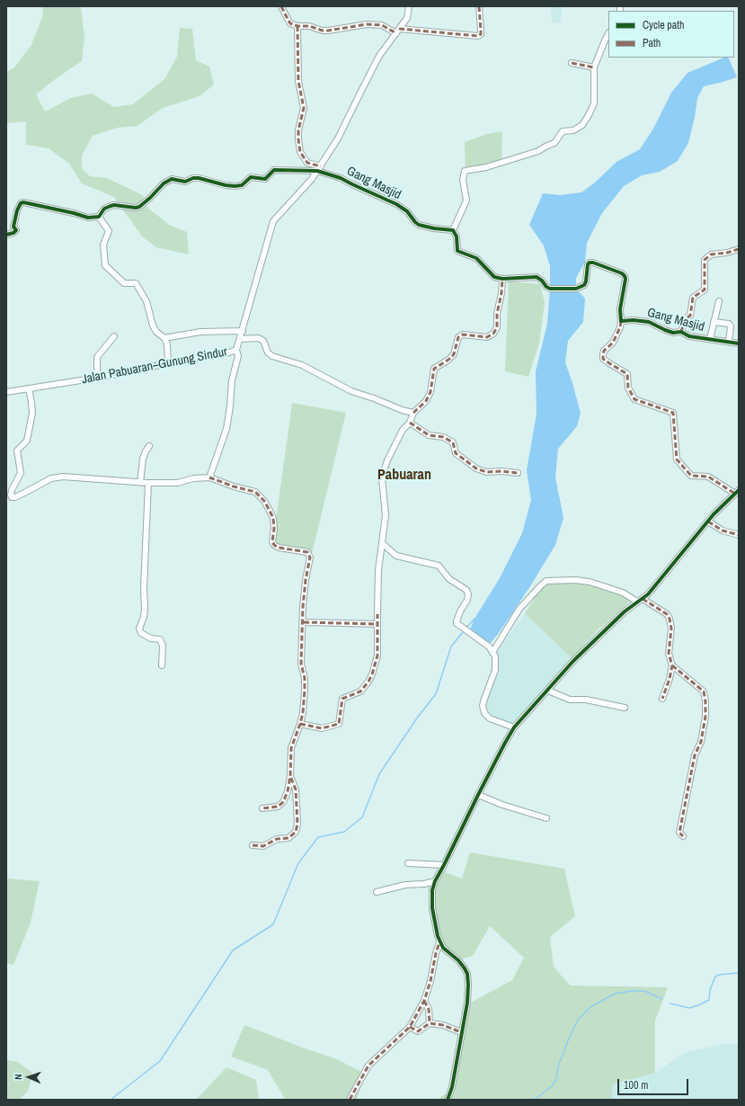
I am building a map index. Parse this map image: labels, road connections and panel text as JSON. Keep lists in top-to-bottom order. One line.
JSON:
{"streets":{"street":["Gang Masjid","Jalan Pabuaran–Gunung Sindur"]},"crossings":[["Gang Masjid","Jalan Pabuaran–Gunung Sindur"]],"districts":["Pabuaran"],"legend":["Cycle path","Path"],"scale_bar":"100 m","north":"left"}
